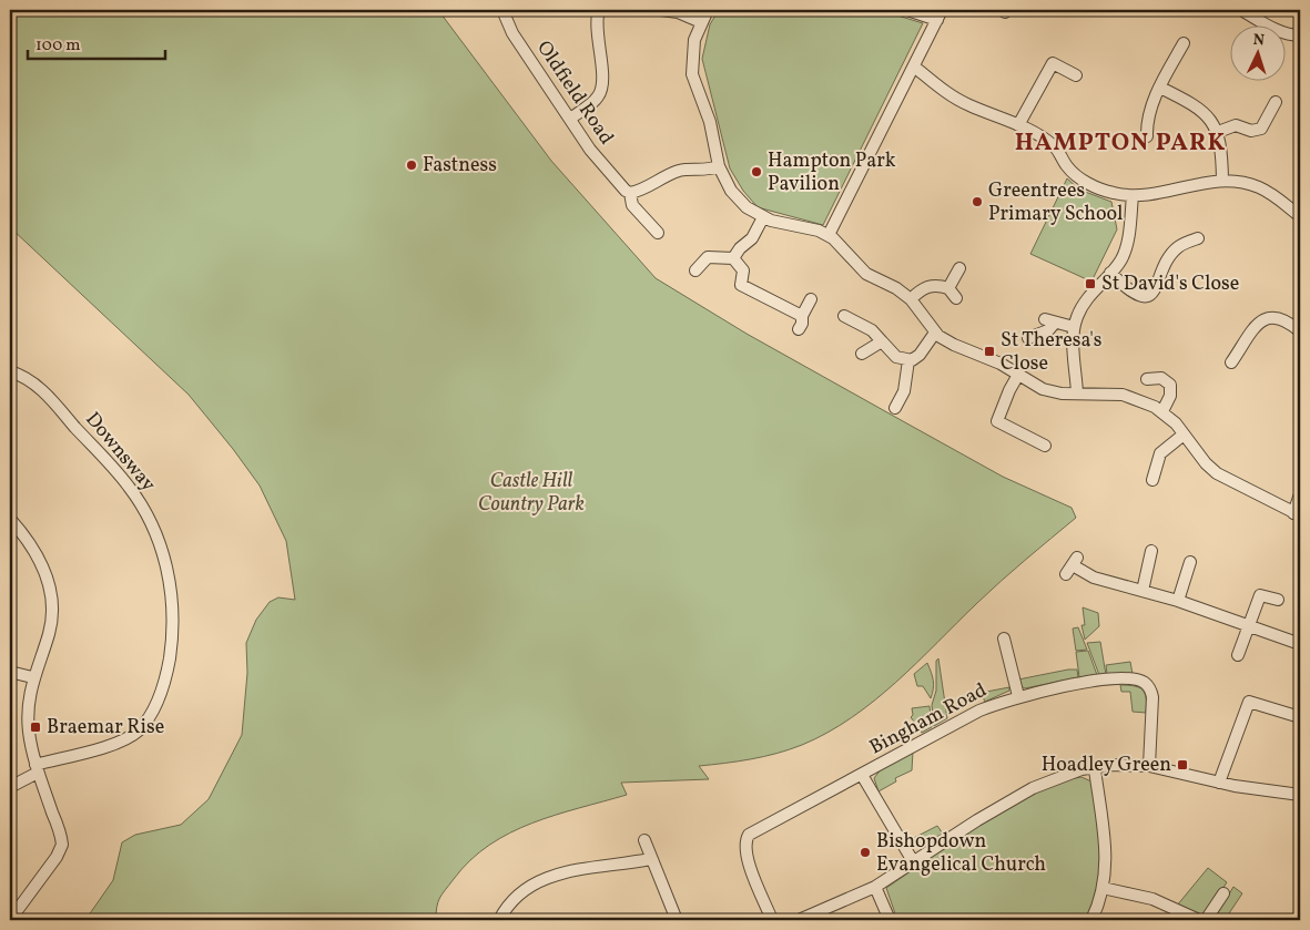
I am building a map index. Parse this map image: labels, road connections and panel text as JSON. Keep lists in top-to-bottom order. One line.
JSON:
{"streets":{"street":["Oldfield Road","Downsway","Bingham Road"]},"districts":["HAMPTON PARK"],"parks":["Castle Hill Country Park"],"places":{"other":["Fastness","Hampton Park Pavilion","Greentrees Primary School","Bishopdown Evangelical Church"],"transit":["St David's Close","St Theresa's Close","Braemar Rise","Hoadley Green"]},"scale_bar":"100 m","north":"top"}
